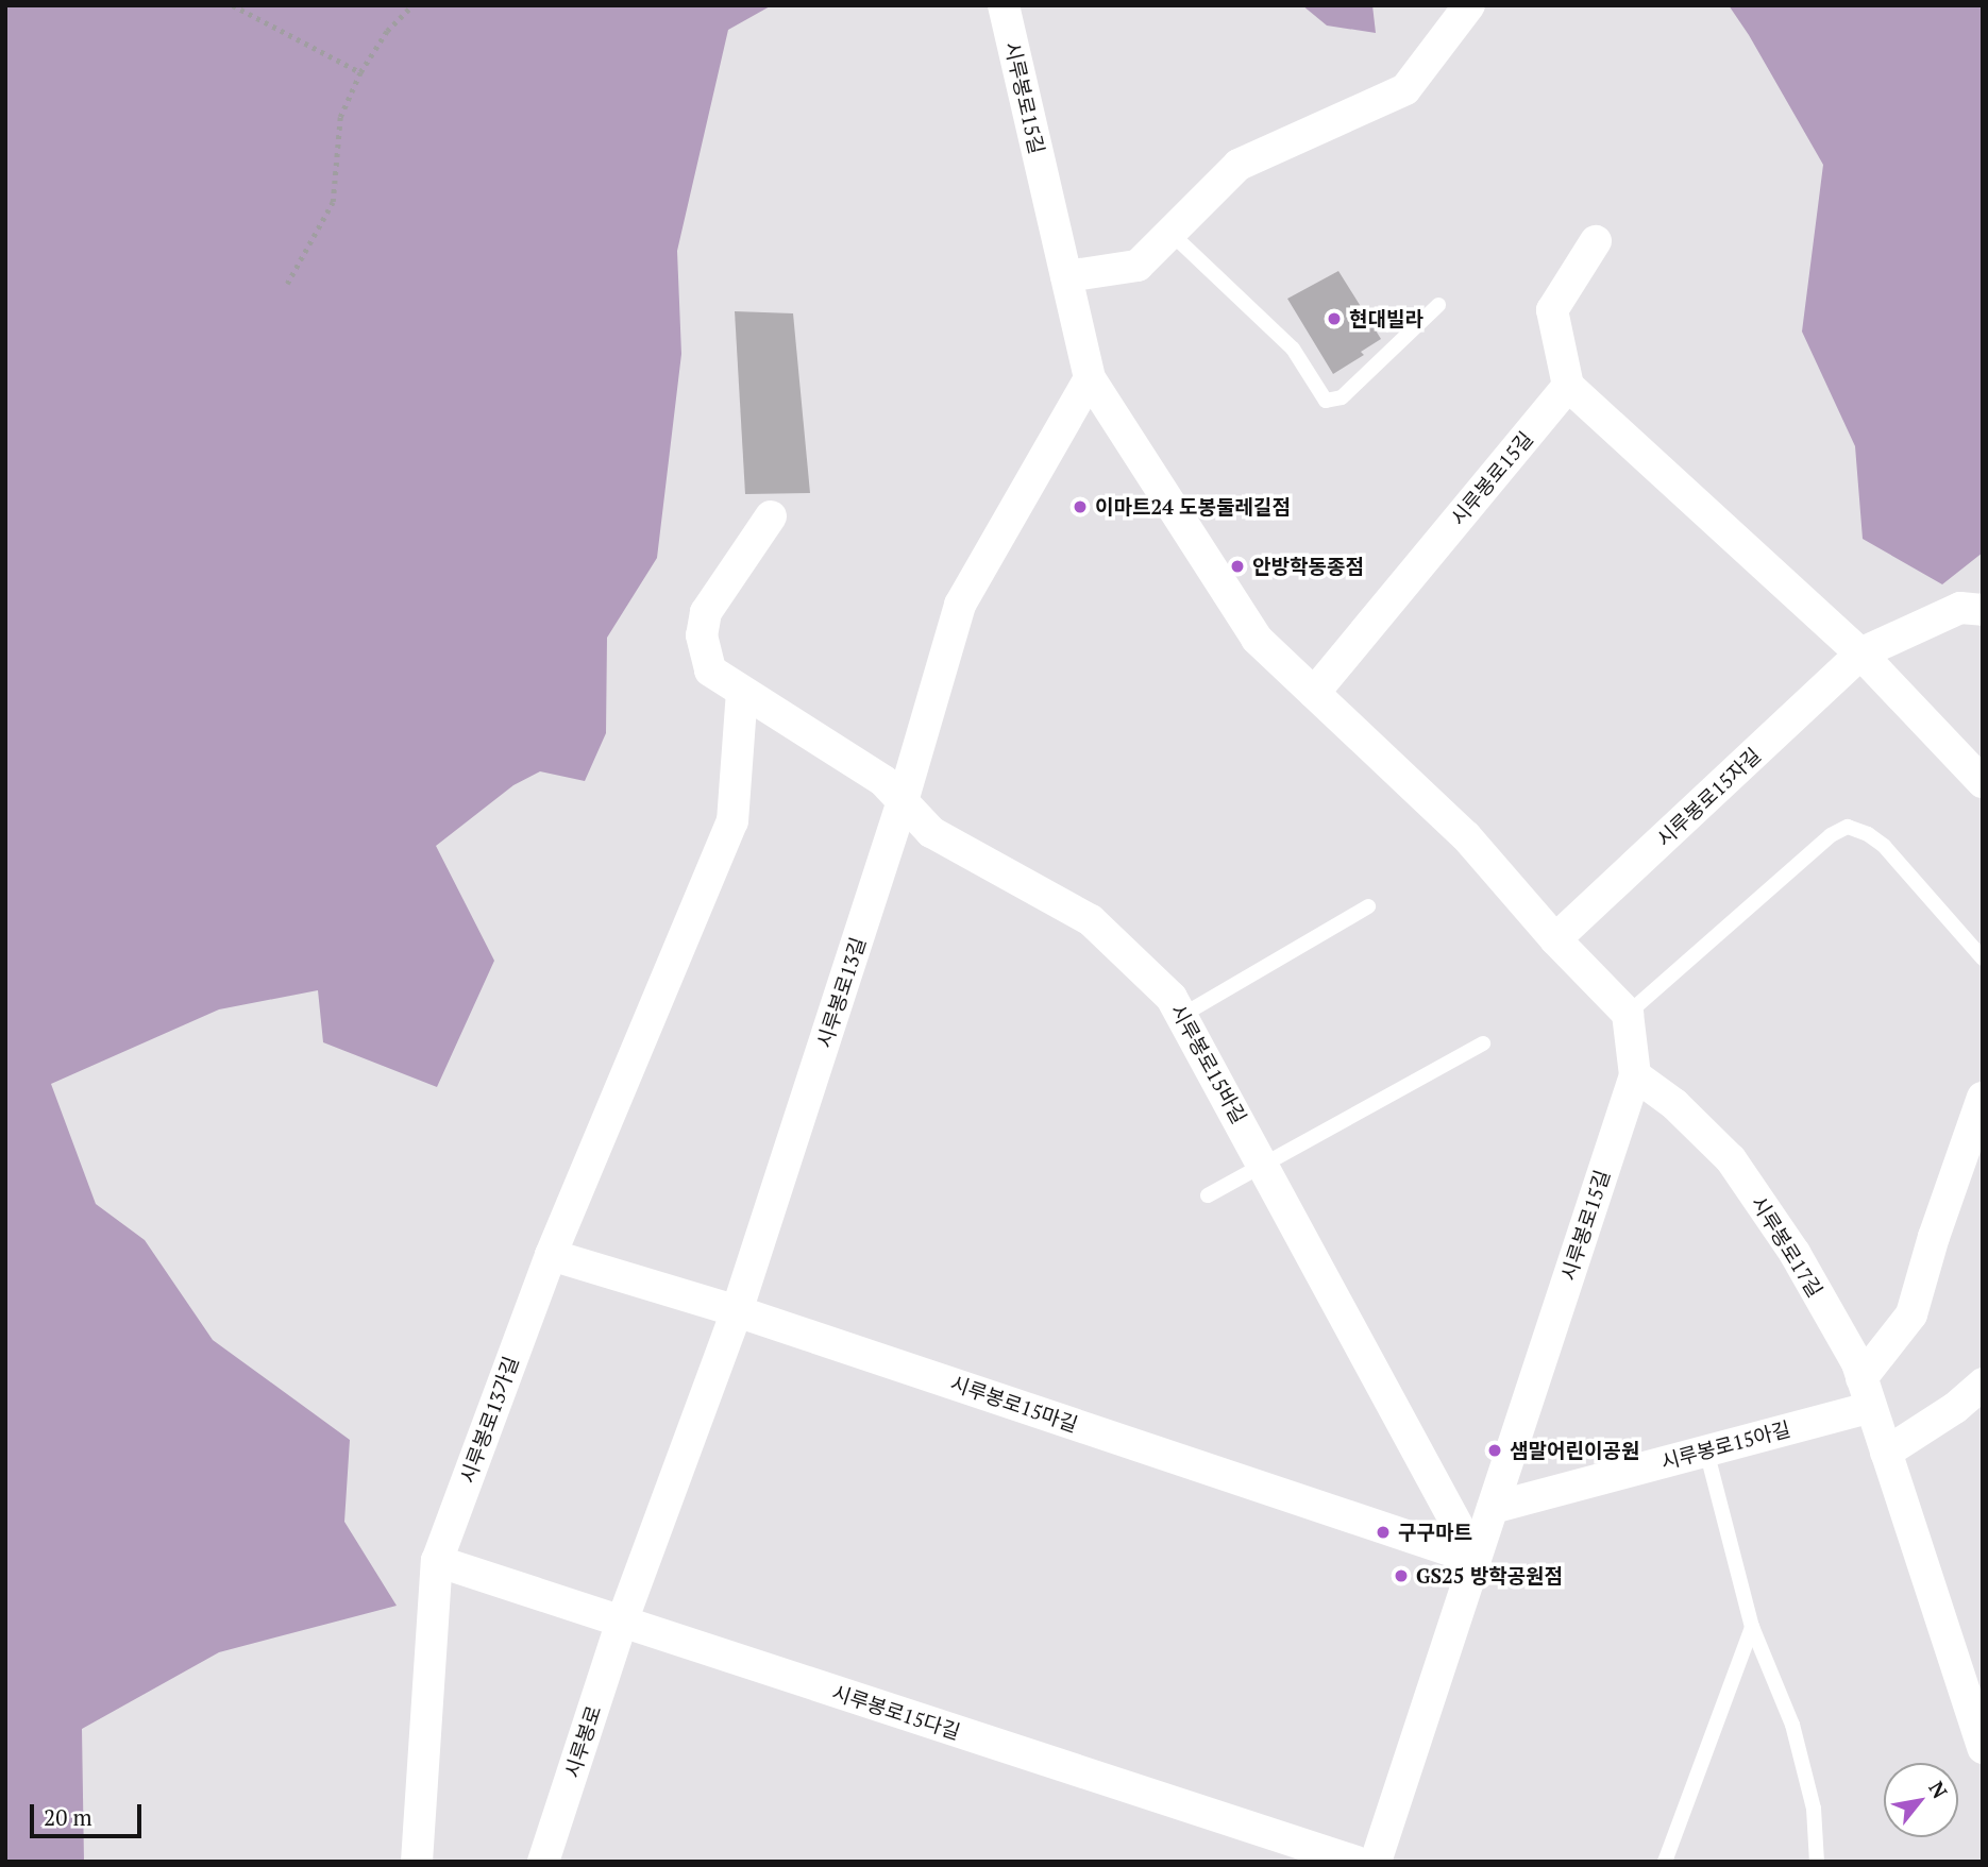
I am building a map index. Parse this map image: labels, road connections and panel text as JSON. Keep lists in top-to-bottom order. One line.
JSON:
{"streets":{"street":["시루봉로15길","시루봉로15자길","시루봉로13길","시루봉로15바길","시루봉로17길","시루봉로15마길","시루봉로13가길","시루봉로15아길","시루봉로15다길","시루봉로"]},"crossings":[["시루봉로15길","시루봉로15자길"],["시루봉로15길","시루봉로13길"],["시루봉로15길","시루봉로15바길"],["시루봉로15길","시루봉로17길"],["시루봉로15길","시루봉로15마길"],["시루봉로15길","시루봉로15아길"],["시루봉로13길","시루봉로15바길"],["시루봉로13길","시루봉로15마길"],["시루봉로13길","시루봉로15다길"],["시루봉로13길","시루봉로"],["시루봉로15바길","시루봉로15마길"],["시루봉로15바길","시루봉로13가길"],["시루봉로17길","시루봉로15아길"],["시루봉로15마길","시루봉로13가길"],["시루봉로13가길","시루봉로15다길"],["시루봉로15다길","시루봉로"]],"places":["현대빌라","이마트24 도봉둘레길점","안방학동종점","샘말어린이공원","구구마트","GS25 방학공원점"],"scale_bar":"20 m","north":"top right"}
